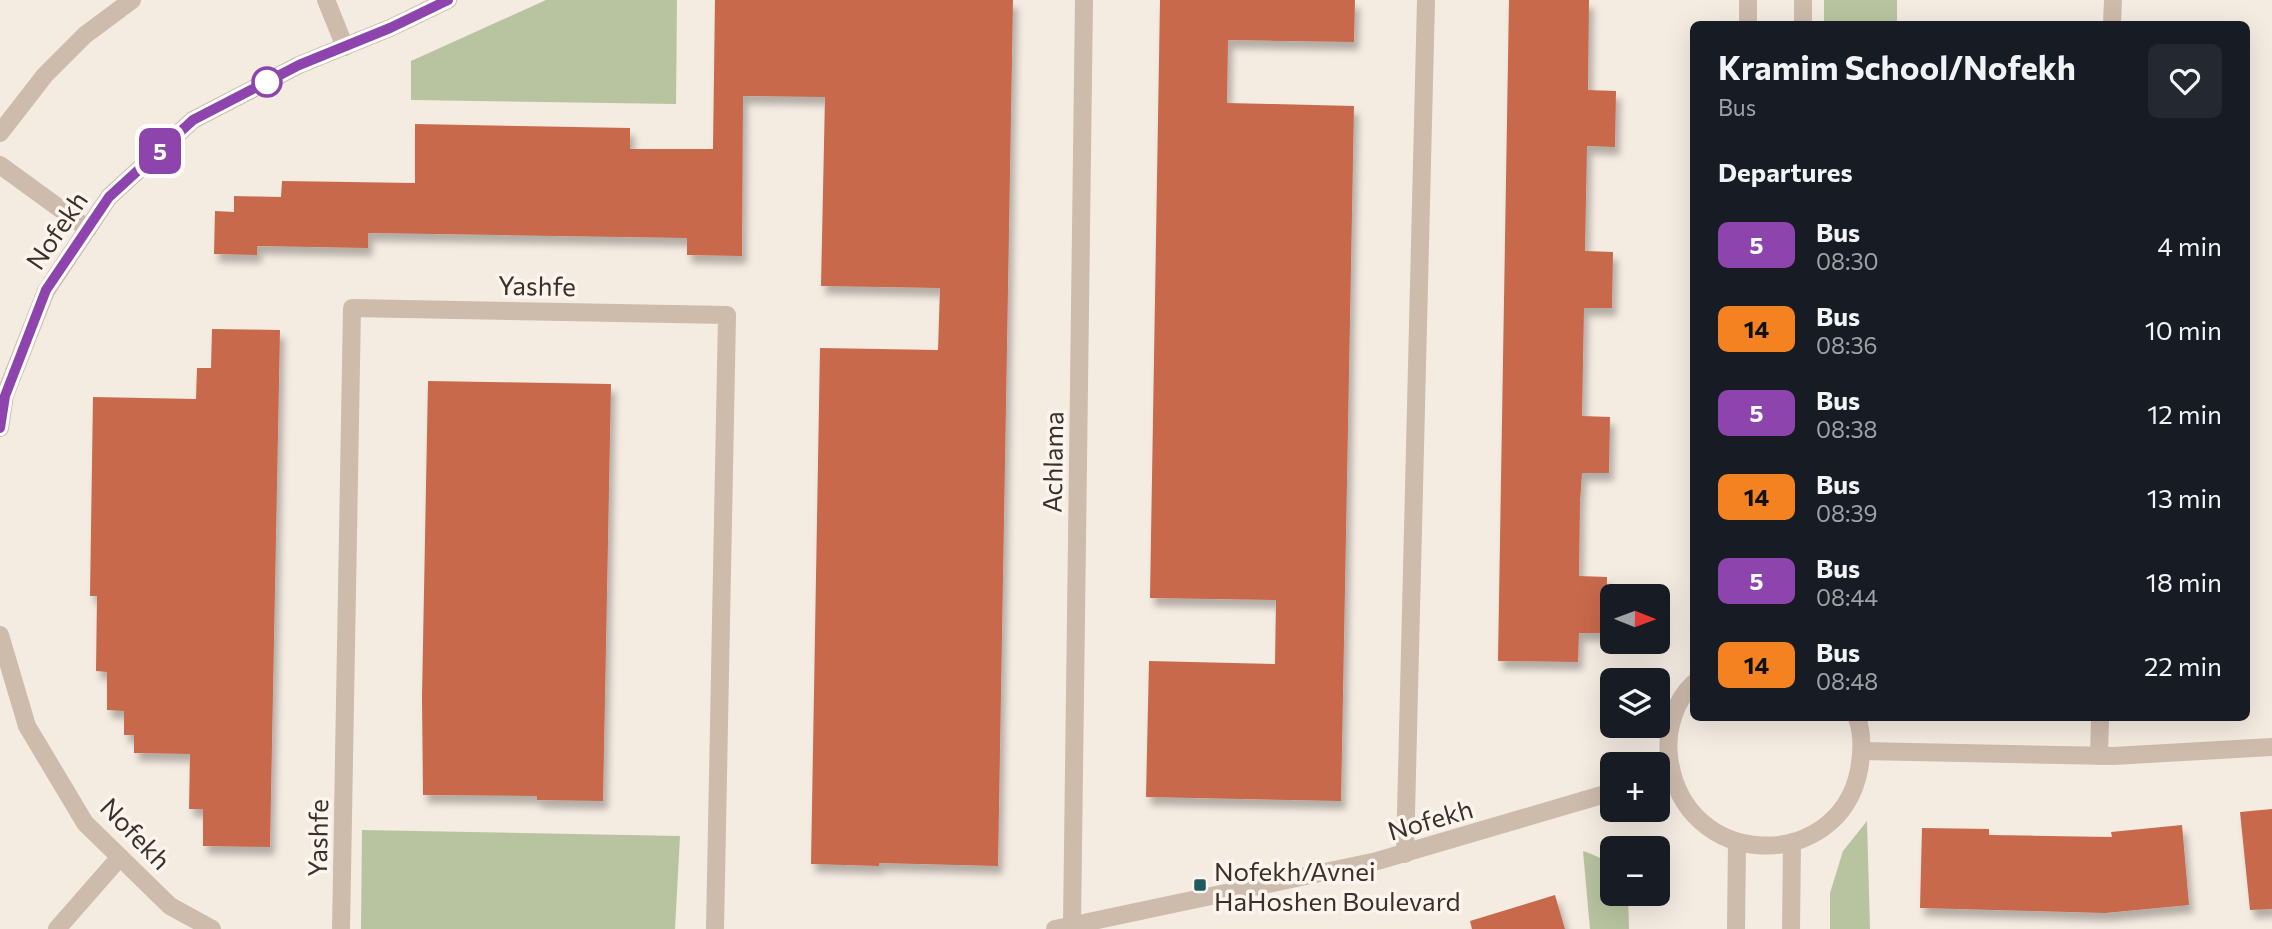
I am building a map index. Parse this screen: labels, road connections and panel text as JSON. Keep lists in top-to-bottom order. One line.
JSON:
{"streets":{"street":["Nofekh","Yashfe","Achlama"]},"crossings":[["Nofekh","Achlama"]],"places":{"transit":["Nofekh/Avnei HaHoshen Boulevard"]},"lines":["bus line 5"],"north":"right","page":{"on_map":"5","heading":[["Kramim School/Nofekh","Bus"],"Departures"],"list":[{"mark":"5","name":"Bus","note":"08:30","value":"4 min"},{"mark":"14","name":"Bus","note":"08:36","value":"10 min"},{"mark":"5","name":"Bus","note":"08:38","value":"12 min"},{"mark":"14","name":"Bus","note":"08:39","value":"13 min"},{"mark":"5","name":"Bus","note":"08:44","value":"18 min"},{"mark":"14","name":"Bus","note":"08:48","value":"22 min"}],"map_buttons":["+","−"]}}
